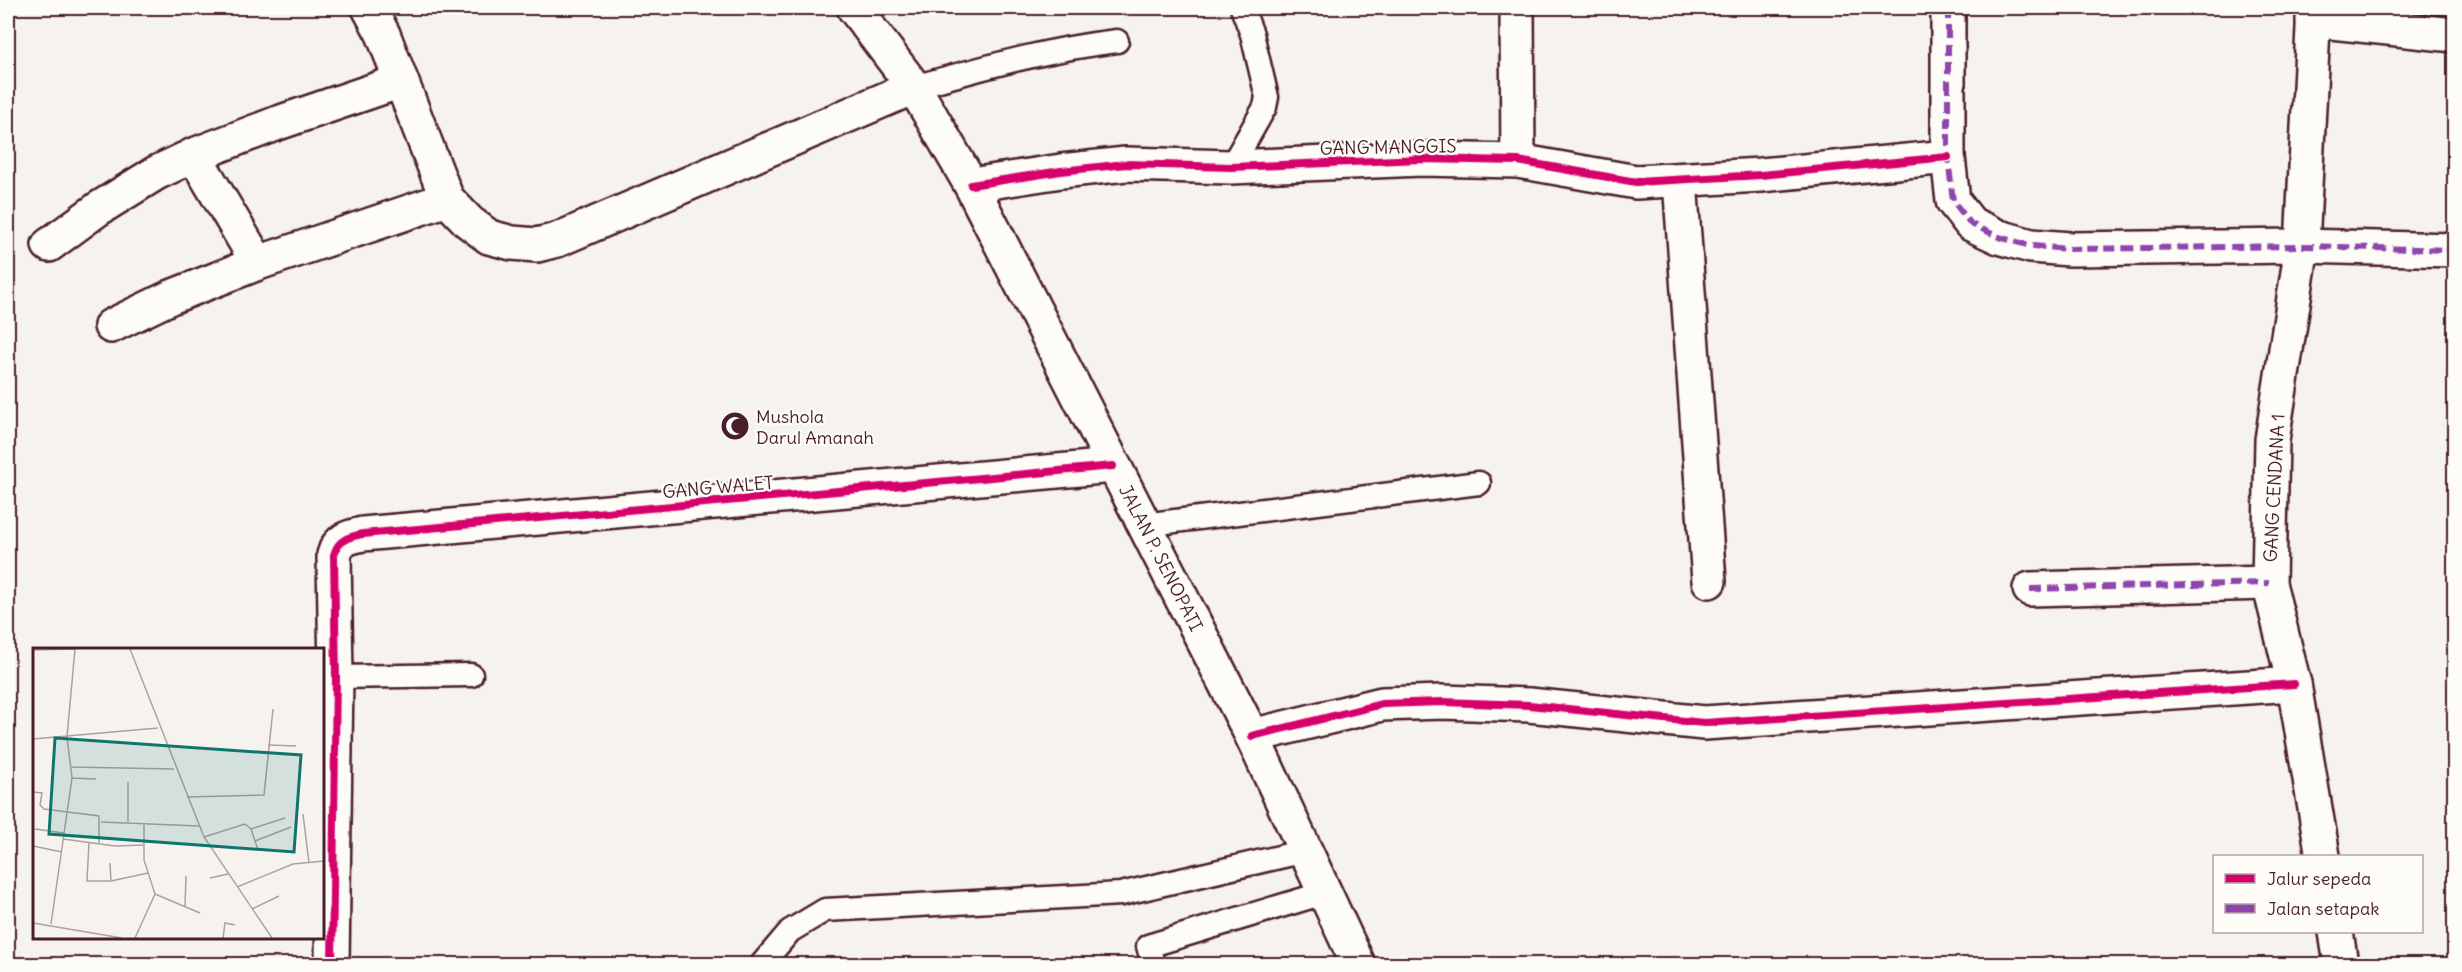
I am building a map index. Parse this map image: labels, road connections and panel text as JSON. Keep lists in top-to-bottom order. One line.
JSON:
{"streets":{"street":["GANG MANGGIS","GANG WALET","GANG CENDANA 1","JALAN P. SENOPATI"]},"crossings":[["GANG MANGGIS","JALAN P. SENOPATI"],["GANG WALET","JALAN P. SENOPATI"]],"places":{"mosque":["Mushola Darul Amanah"]},"legend":["Jalur sepeda","Jalan setapak"]}
